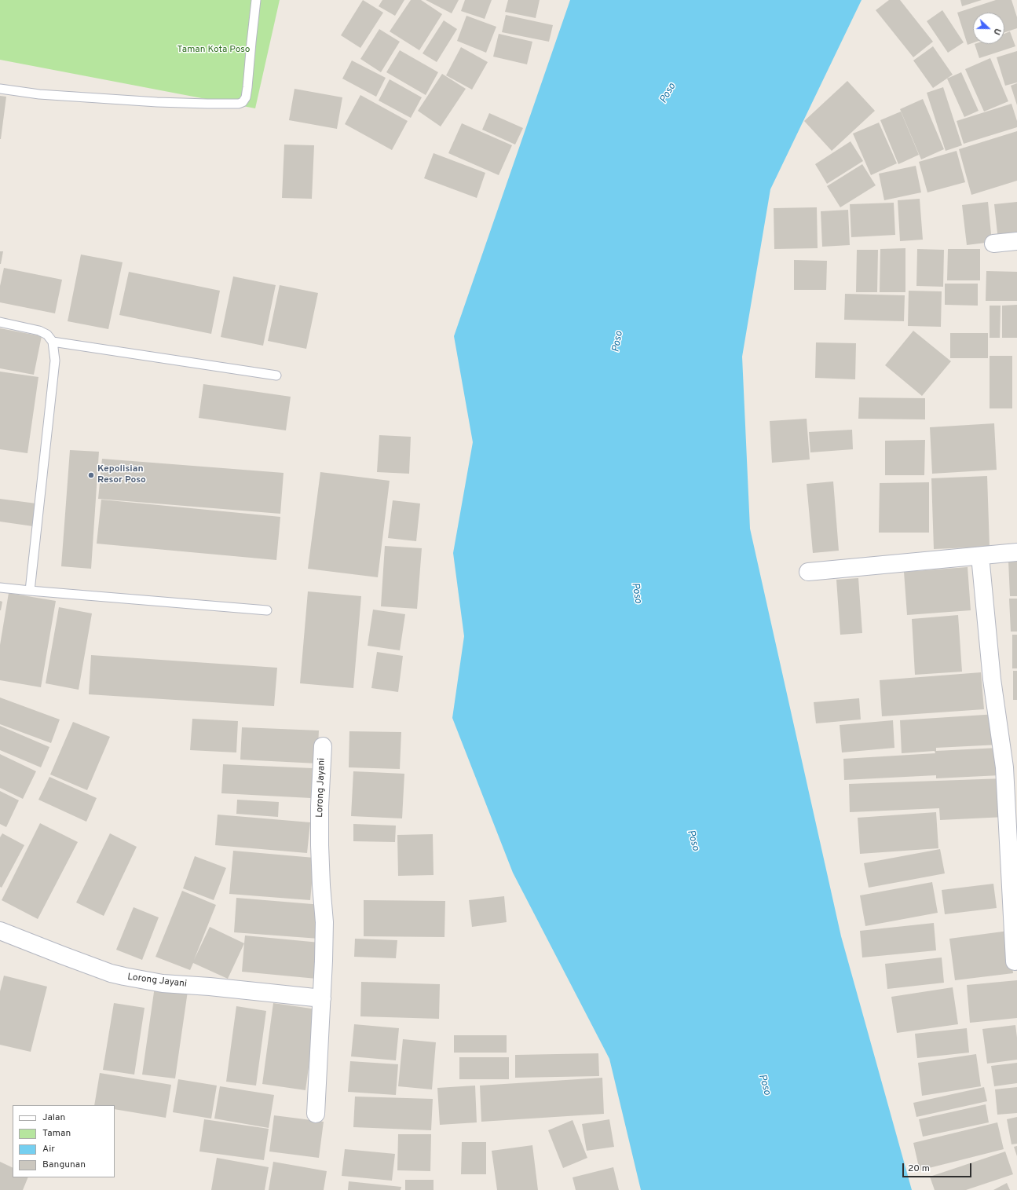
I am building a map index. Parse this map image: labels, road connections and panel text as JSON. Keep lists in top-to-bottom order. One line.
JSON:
{"streets":{"street":["Lorong Jayani"]},"water":["Poso"],"parks":["Taman Kota Poso"],"places":["Kepolisian Resor Poso"],"legend":["Jalan","Taman","Air","Bangunan"],"scale_bar":"20 m","north":"right"}
